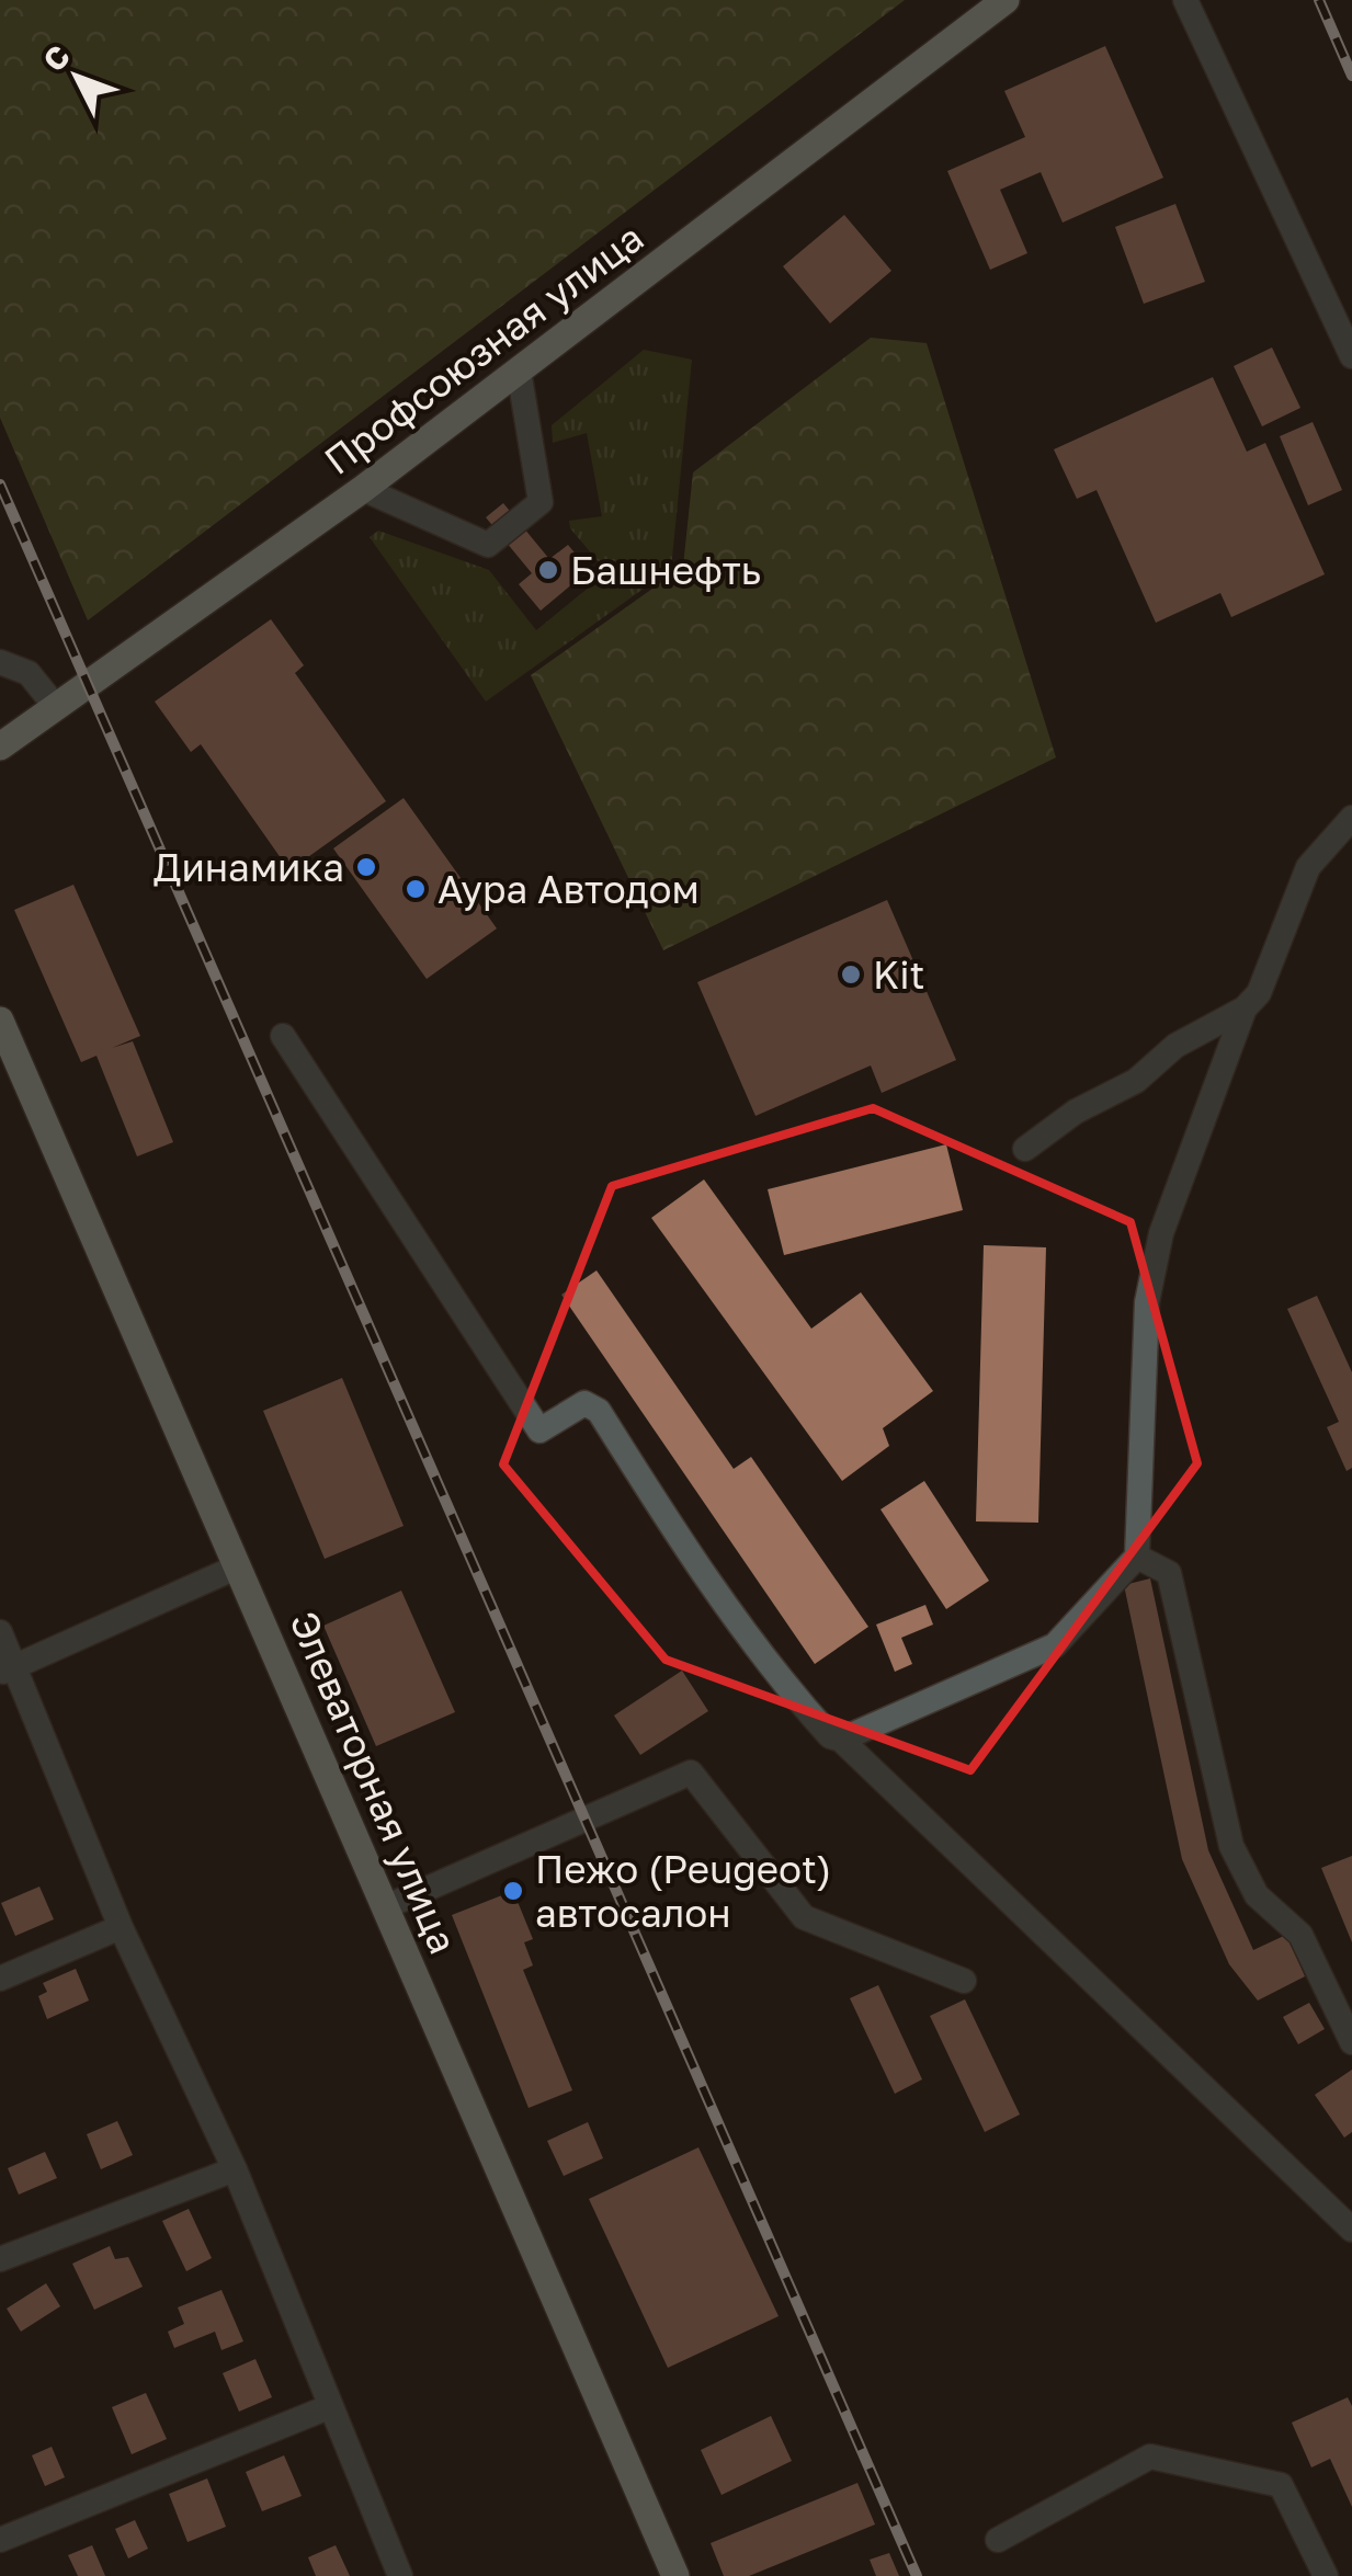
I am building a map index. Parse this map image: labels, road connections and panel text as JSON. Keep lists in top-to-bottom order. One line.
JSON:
{"streets":{"main road":["Профсоюзная улица","Элеваторная улица"]},"places":["Башнефть","Динамика","Аура Автодом","Kit","Пежо (Peugeot) автосалон"],"north":"top left"}
